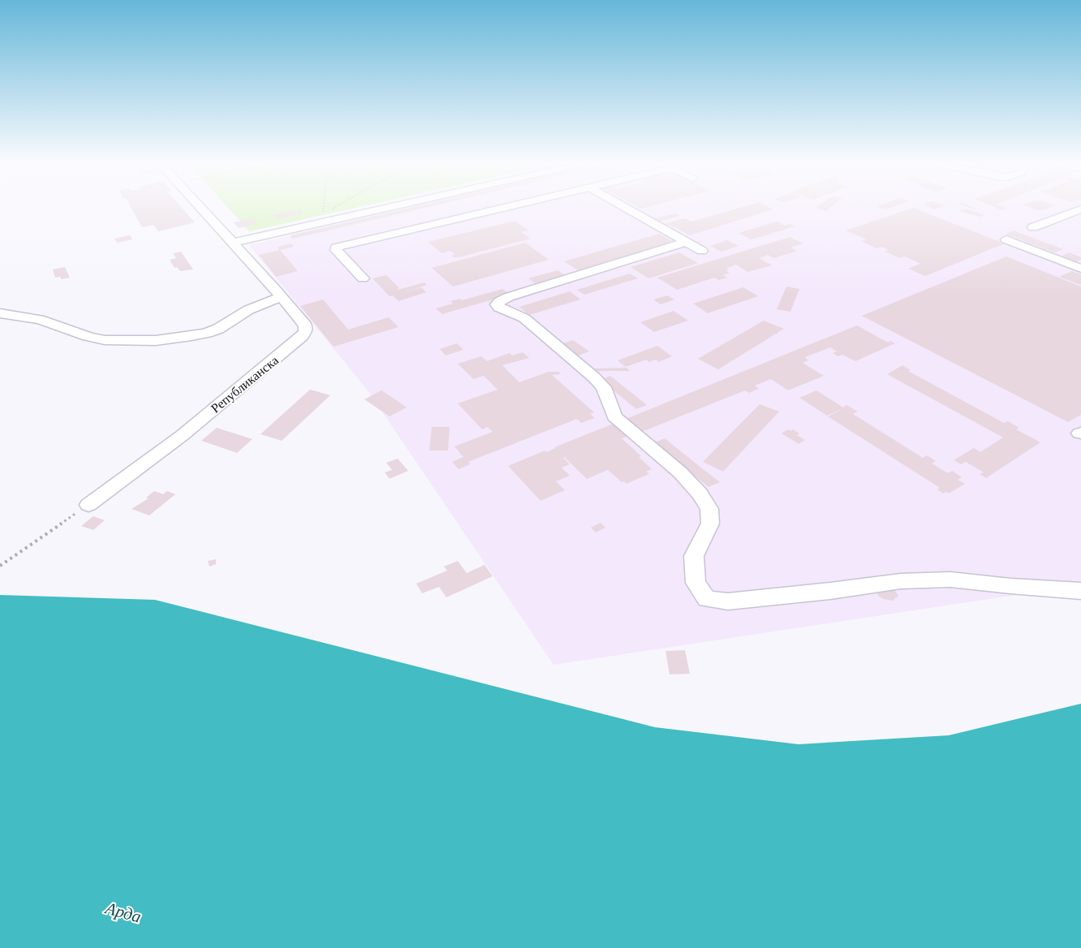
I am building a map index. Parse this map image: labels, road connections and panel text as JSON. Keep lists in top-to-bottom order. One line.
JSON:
{"streets":{"street":["Републиканска"]},"water":["Арда"]}
